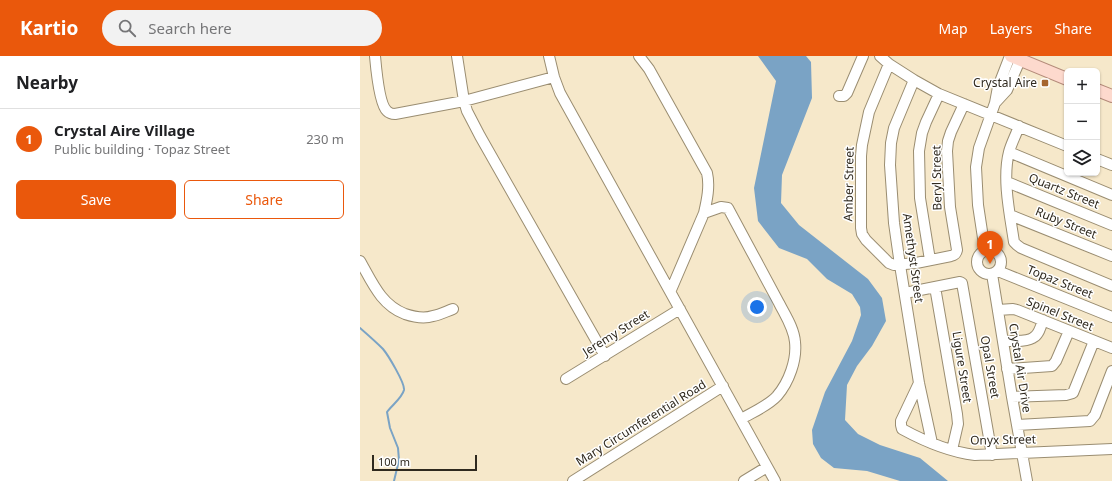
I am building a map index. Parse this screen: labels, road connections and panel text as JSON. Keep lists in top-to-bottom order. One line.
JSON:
{"streets":{"street":["Beryl Street","Amber Street","Quartz Street","Ruby Street","Amethyst Street","Topaz Street","Spinel Street","Jeremy Street","Ligure Street","Opal Street","Crystal Air Drive","Mary Circumferential Road","Onyx Street"]},"crossings":[["Amber Street","Amethyst Street"],["Amethyst Street","Onyx Street"],["Topaz Street","Crystal Air Drive"],["Spinel Street","Crystal Air Drive"],["Ligure Street","Opal Street"],["Ligure Street","Onyx Street"],["Opal Street","Onyx Street"],["Crystal Air Drive","Onyx Street"]],"places":{"transit":["Crystal Aire"]},"scale_bar":"100 m","page":{"header":"Kartio","search":"Search here","nav":["Map","Layers","Share"],"heading":"Nearby","map_buttons":["+","−"],"list":[{"mark":"1","name":"Crystal Aire Village","note":"Public building · Topaz Street","value":"230 m"}],"buttons":["Save","Share"],"pins":"1","scale":"100 m"}}
